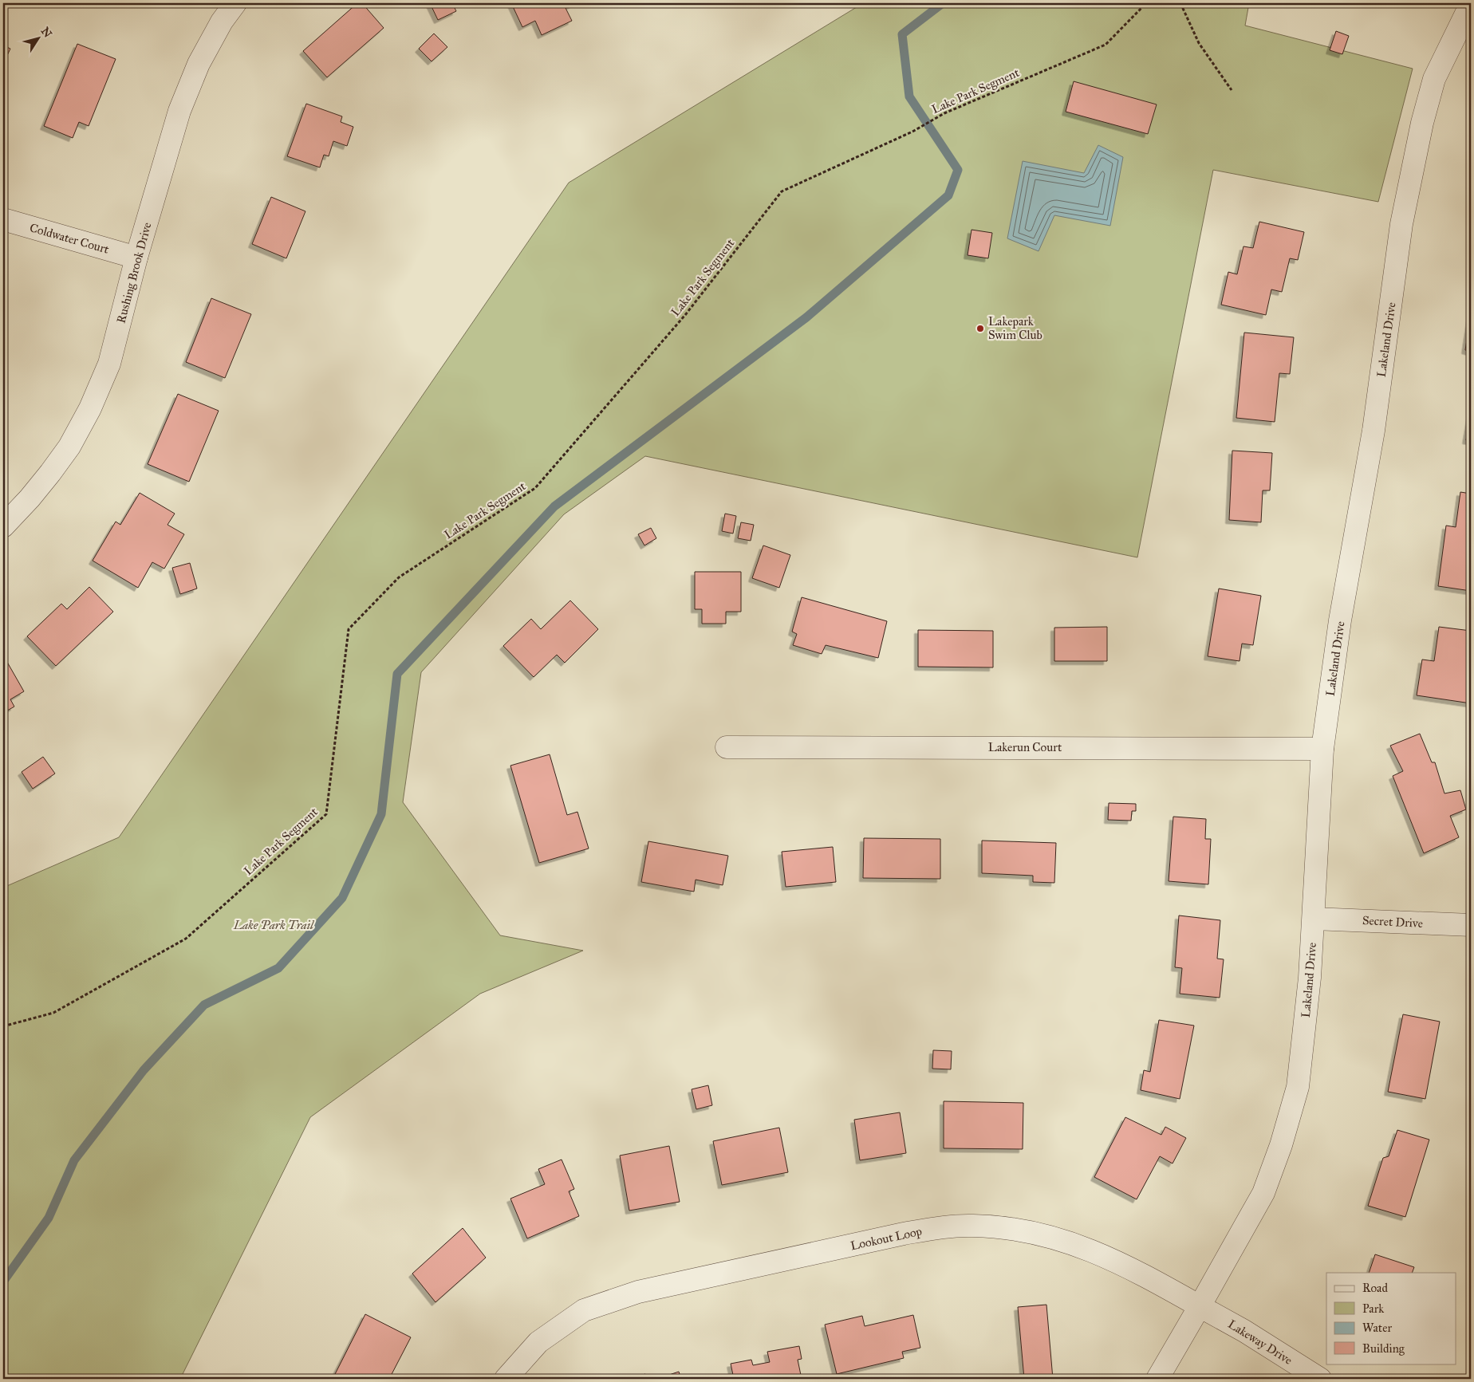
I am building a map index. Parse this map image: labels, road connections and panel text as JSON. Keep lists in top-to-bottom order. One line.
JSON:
{"streets":{"street":["Coldwater Court","Rushing Brook Drive","Lakeland Drive","Lakerun Court","Secret Drive","Lookout Loop","Lakeway Drive"],"path":["Lake Park Segment"]},"crossings":[["Coldwater Court","Rushing Brook Drive"],["Lakeland Drive","Lakerun Court"],["Lakeland Drive","Secret Drive"],["Lakeland Drive","Lookout Loop"],["Lakeland Drive","Lakeway Drive"],["Lookout Loop","Lakeway Drive"]],"parks":["Lake Park Trail"],"places":["Lakepark Swim Club"],"legend":["Road","Park","Water","Building"],"north":"top right"}
